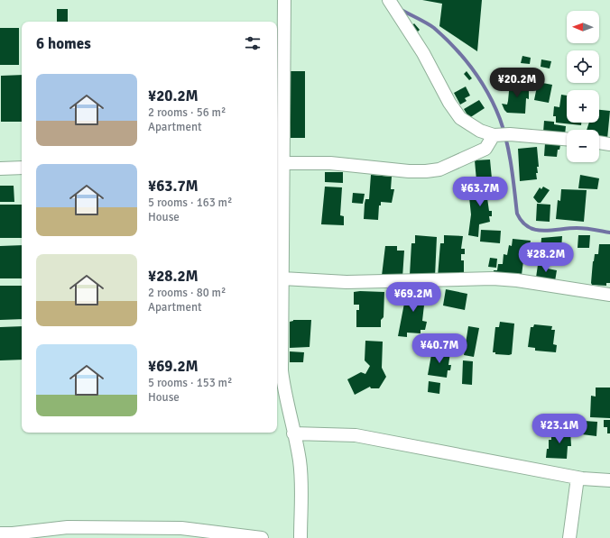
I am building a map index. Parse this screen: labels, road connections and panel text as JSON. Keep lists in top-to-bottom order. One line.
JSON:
{"north":"left","page":{"map_buttons":["+","−"],"heading":"6 homes","list":[{"name":"¥20.2M","note":"2 rooms · 56 m² · Apartment"},{"name":"¥63.7M","note":"5 rooms · 163 m² · House"},{"name":"¥28.2M","note":"2 rooms · 80 m² · Apartment"},{"name":"¥69.2M","note":"5 rooms · 153 m² · House"}],"price":["¥20.2M","¥63.7M","¥28.2M","¥69.2M","¥40.7M","¥23.1M"]}}
